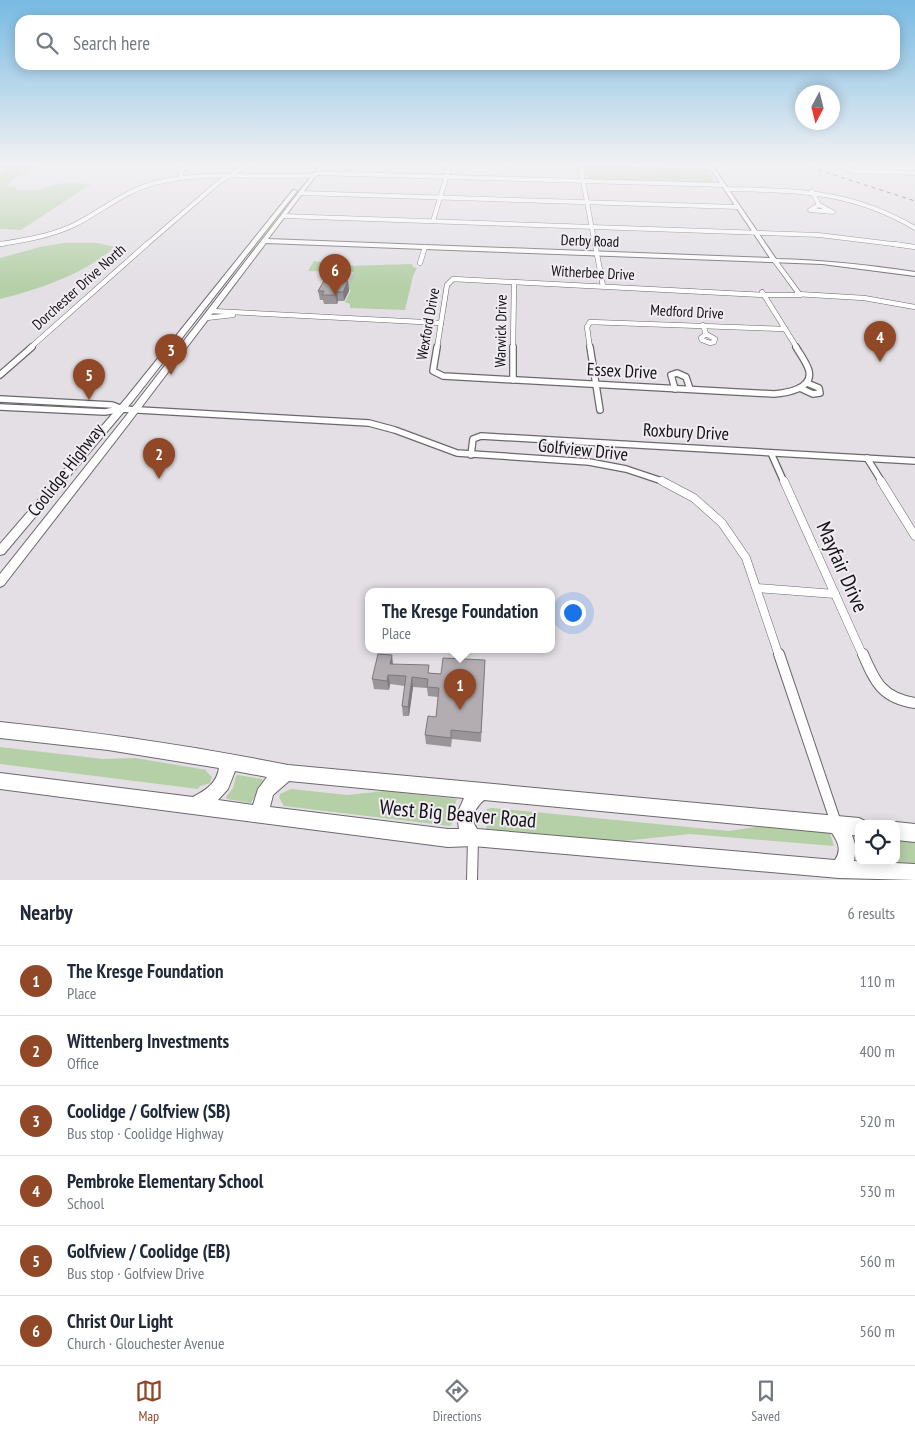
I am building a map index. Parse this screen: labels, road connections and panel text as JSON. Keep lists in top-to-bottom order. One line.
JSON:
{"streets":{"main road":["Derby Road","Coolidge Highway","West Big Beaver Road"],"street":["Witherbee Drive","Dorchester Drive North","Medford Drive","Wexford Drive","Warwick Drive","Essex Drive","Roxbury Drive","Golfview Drive","Mayfair Drive"]},"crossings":[["Derby Road","Coolidge Highway"],["Witherbee Drive","Wexford Drive"],["Witherbee Drive","Warwick Drive"],["Medford Drive","Essex Drive"],["Wexford Drive","Essex Drive"],["Warwick Drive","Essex Drive"],["Roxbury Drive","Golfview Drive"],["Roxbury Drive","Mayfair Drive"],["Golfview Drive","Coolidge Highway"],["Golfview Drive","West Big Beaver Road"]],"north":"bottom","page":{"search":"Search here","pins":["6","4","3","5","2","1"],"popup":["The Kresge Foundation","Place"],"heading":["Nearby","6 results"],"list":[{"mark":"1","name":"The Kresge Foundation","note":"Place","value":"110 m"},{"mark":"2","name":"Wittenberg Investments","note":"Office","value":"400 m"},{"mark":"3","name":"Coolidge / Golfview (SB)","note":"Bus stop · Coolidge Highway","value":"520 m"},{"mark":"4","name":"Pembroke Elementary School","note":"School","value":"530 m"},{"mark":"5","name":"Golfview / Coolidge (EB)","note":"Bus stop · Golfview Drive","value":"560 m"},{"mark":"6","name":"Christ Our Light","note":"Church · Glouchester Avenue","value":"560 m"}],"nav":["Map","Directions","Saved"]}}
